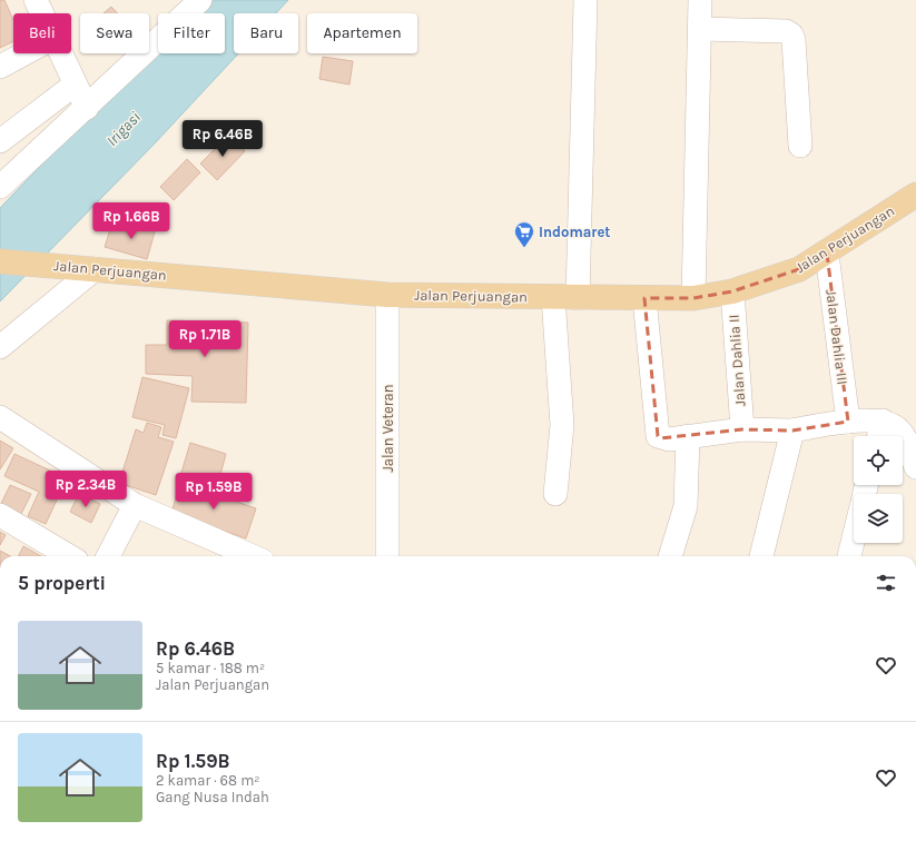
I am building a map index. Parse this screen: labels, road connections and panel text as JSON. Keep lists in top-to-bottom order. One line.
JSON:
{"streets":{"main road":["Jalan Perjuangan"],"street":["Jalan Dahlia III","Jalan Dahlia II","Jalan Veteran"]},"crossings":[["Jalan Perjuangan","Jalan Dahlia III"],["Jalan Perjuangan","Jalan Dahlia II"],["Jalan Perjuangan","Jalan Veteran"]],"water":["Irigasi"],"places":{"supermarket":["Indomaret"]},"page":{"chip":["Beli","Sewa","Filter","Baru","Apartemen"],"price":["Rp 6.46B","Rp 1.66B","Rp 1.71B","Rp 2.34B","Rp 1.59B"],"heading":"5 properti","list":[{"name":"Rp 6.46B","note":"5 kamar · 188 m² · Jalan Perjuangan"},{"name":"Rp 1.59B","note":"2 kamar · 68 m² · Gang Nusa Indah"}]}}
